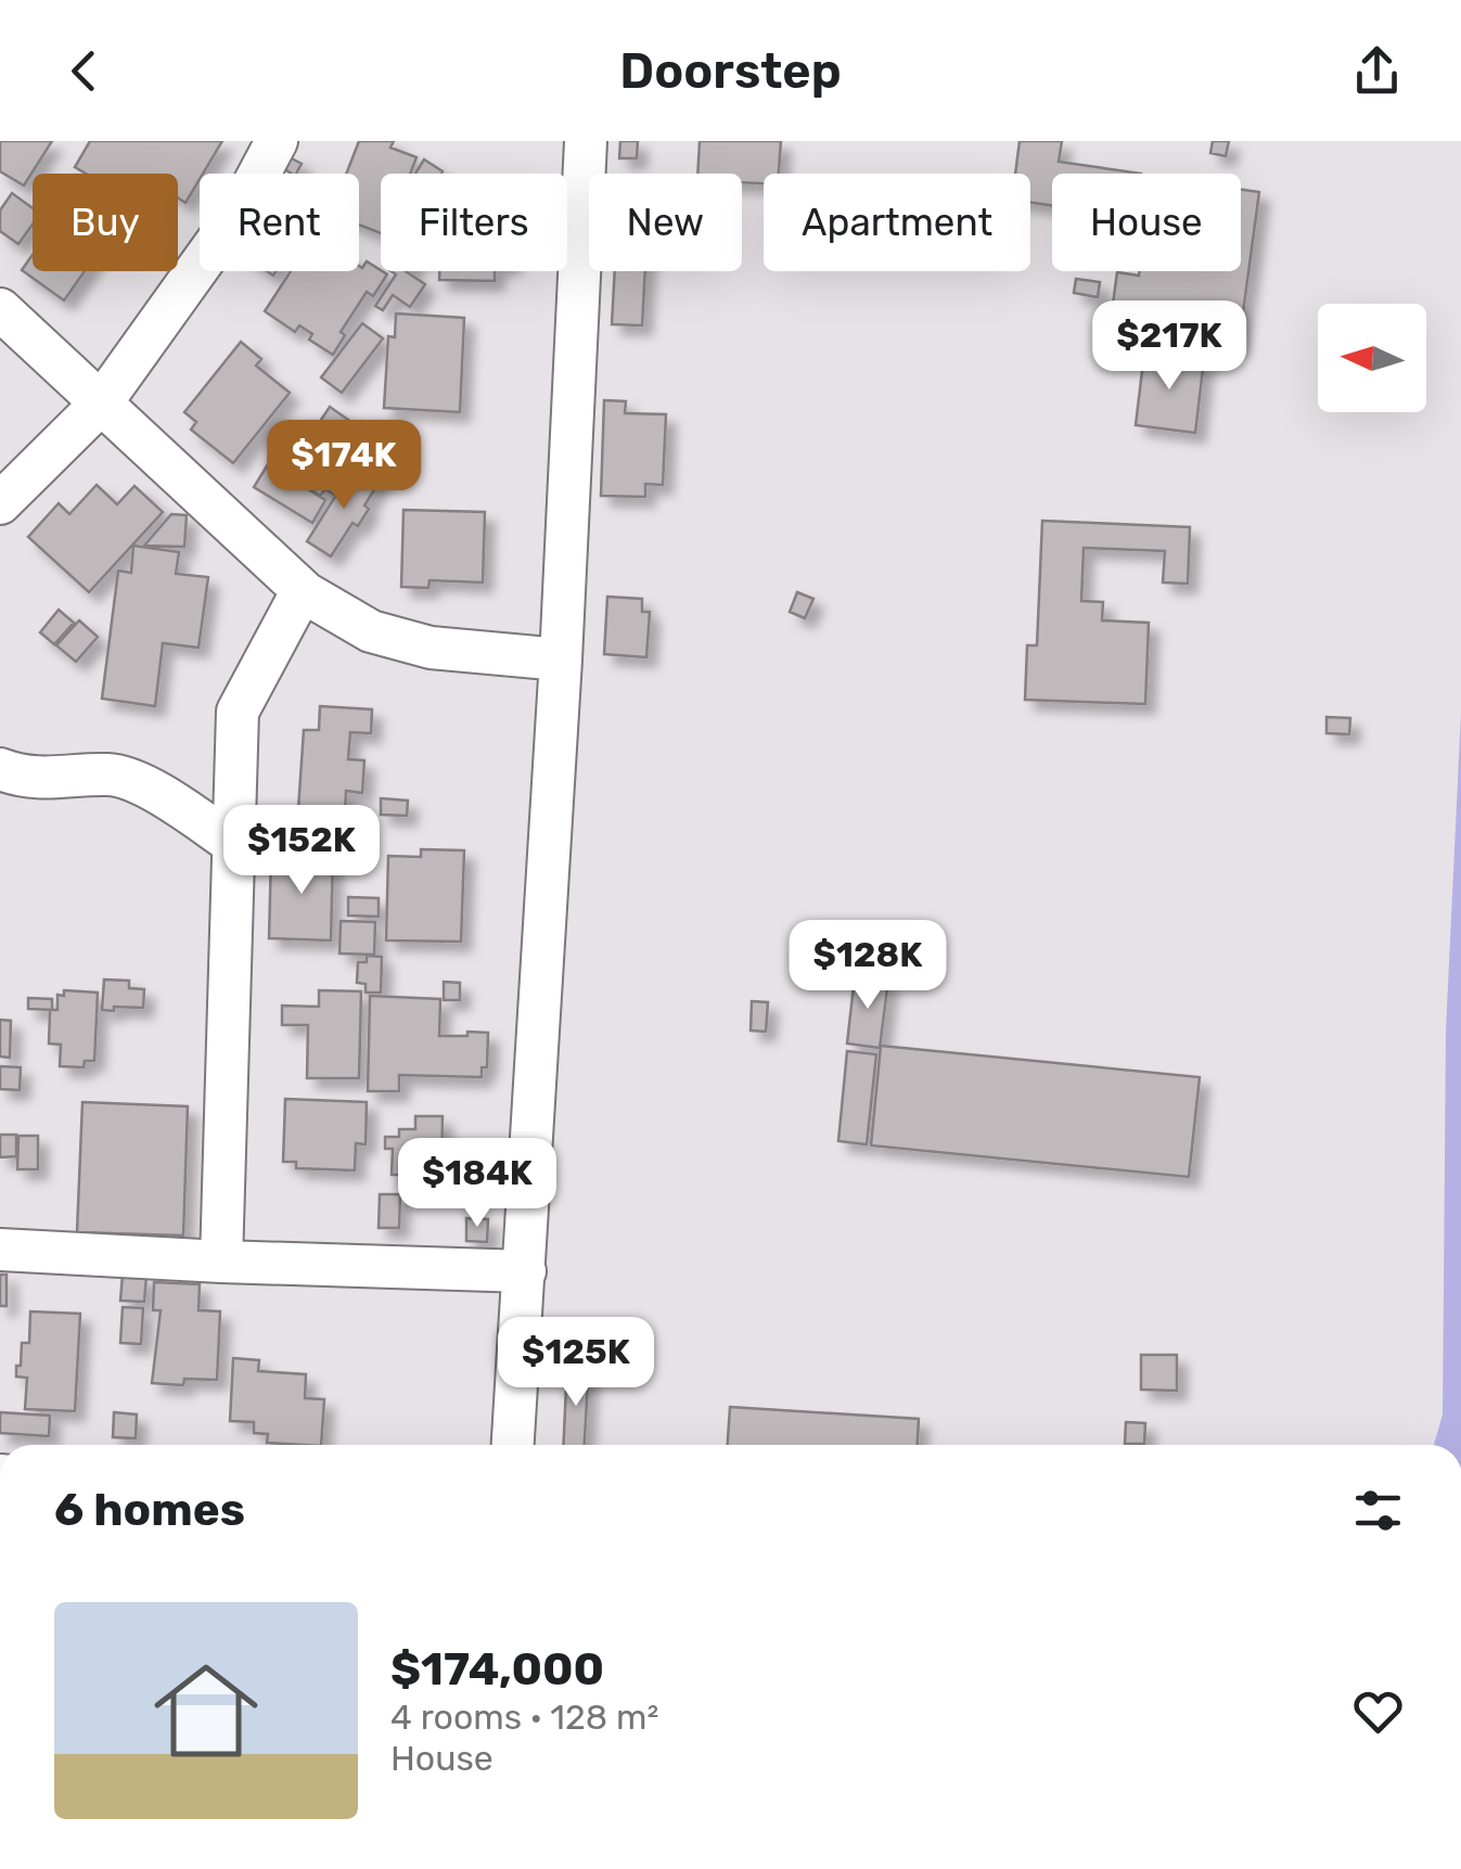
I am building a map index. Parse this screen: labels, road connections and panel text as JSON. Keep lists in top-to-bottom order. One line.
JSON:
{"north":"left","page":{"header":"Doorstep","chip":["Buy","Rent","Filters","New","Apartment","House"],"price":["$217K","$174K","$152K","$128K","$184K","$125K"],"heading":"6 homes","list":[{"name":"$174,000","note":"4 rooms · 128 m² · House"}]}}
